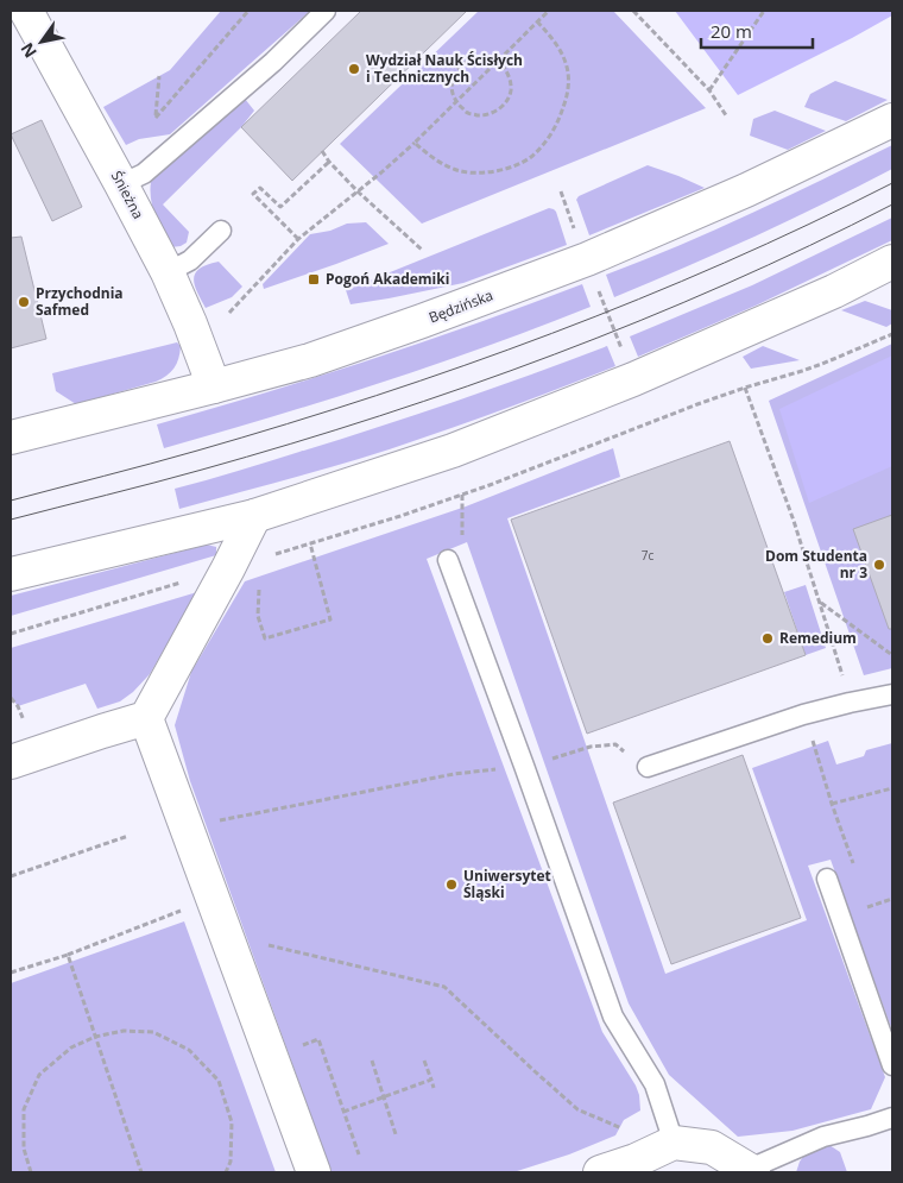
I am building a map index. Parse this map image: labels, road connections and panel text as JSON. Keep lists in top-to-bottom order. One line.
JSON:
{"streets":{"street":["Śnieżna","Będzińska"]},"crossings":[["Śnieżna","Będzińska"]],"places":{"other":["Wydział Nauk Ścisłych i Technicznych","Przychodnia Safmed","Dom Studenta nr 3","Remedium","Uniwersytet Śląski"],"transit":["Pogoń Akademiki"]},"house_numbers":["7c"],"scale_bar":"20 m","north":"bottom left"}
